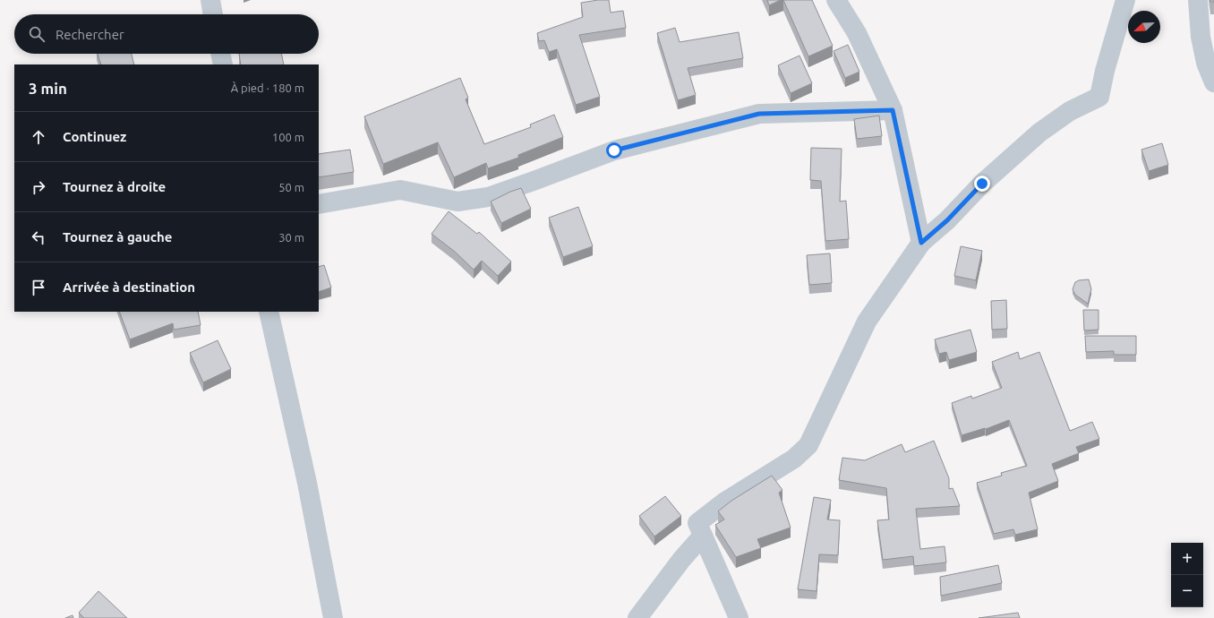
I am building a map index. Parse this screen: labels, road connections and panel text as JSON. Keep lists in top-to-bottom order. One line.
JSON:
{"north":"bottom left","page":{"search":"Rechercher","heading":["3 min","À pied · 180 m"],"list":[["Continuez","100 m"],["Tournez à droite","50 m"],["Tournez à gauche","30 m"],"Arrivée à destination"],"map_buttons":["+","−"]}}
